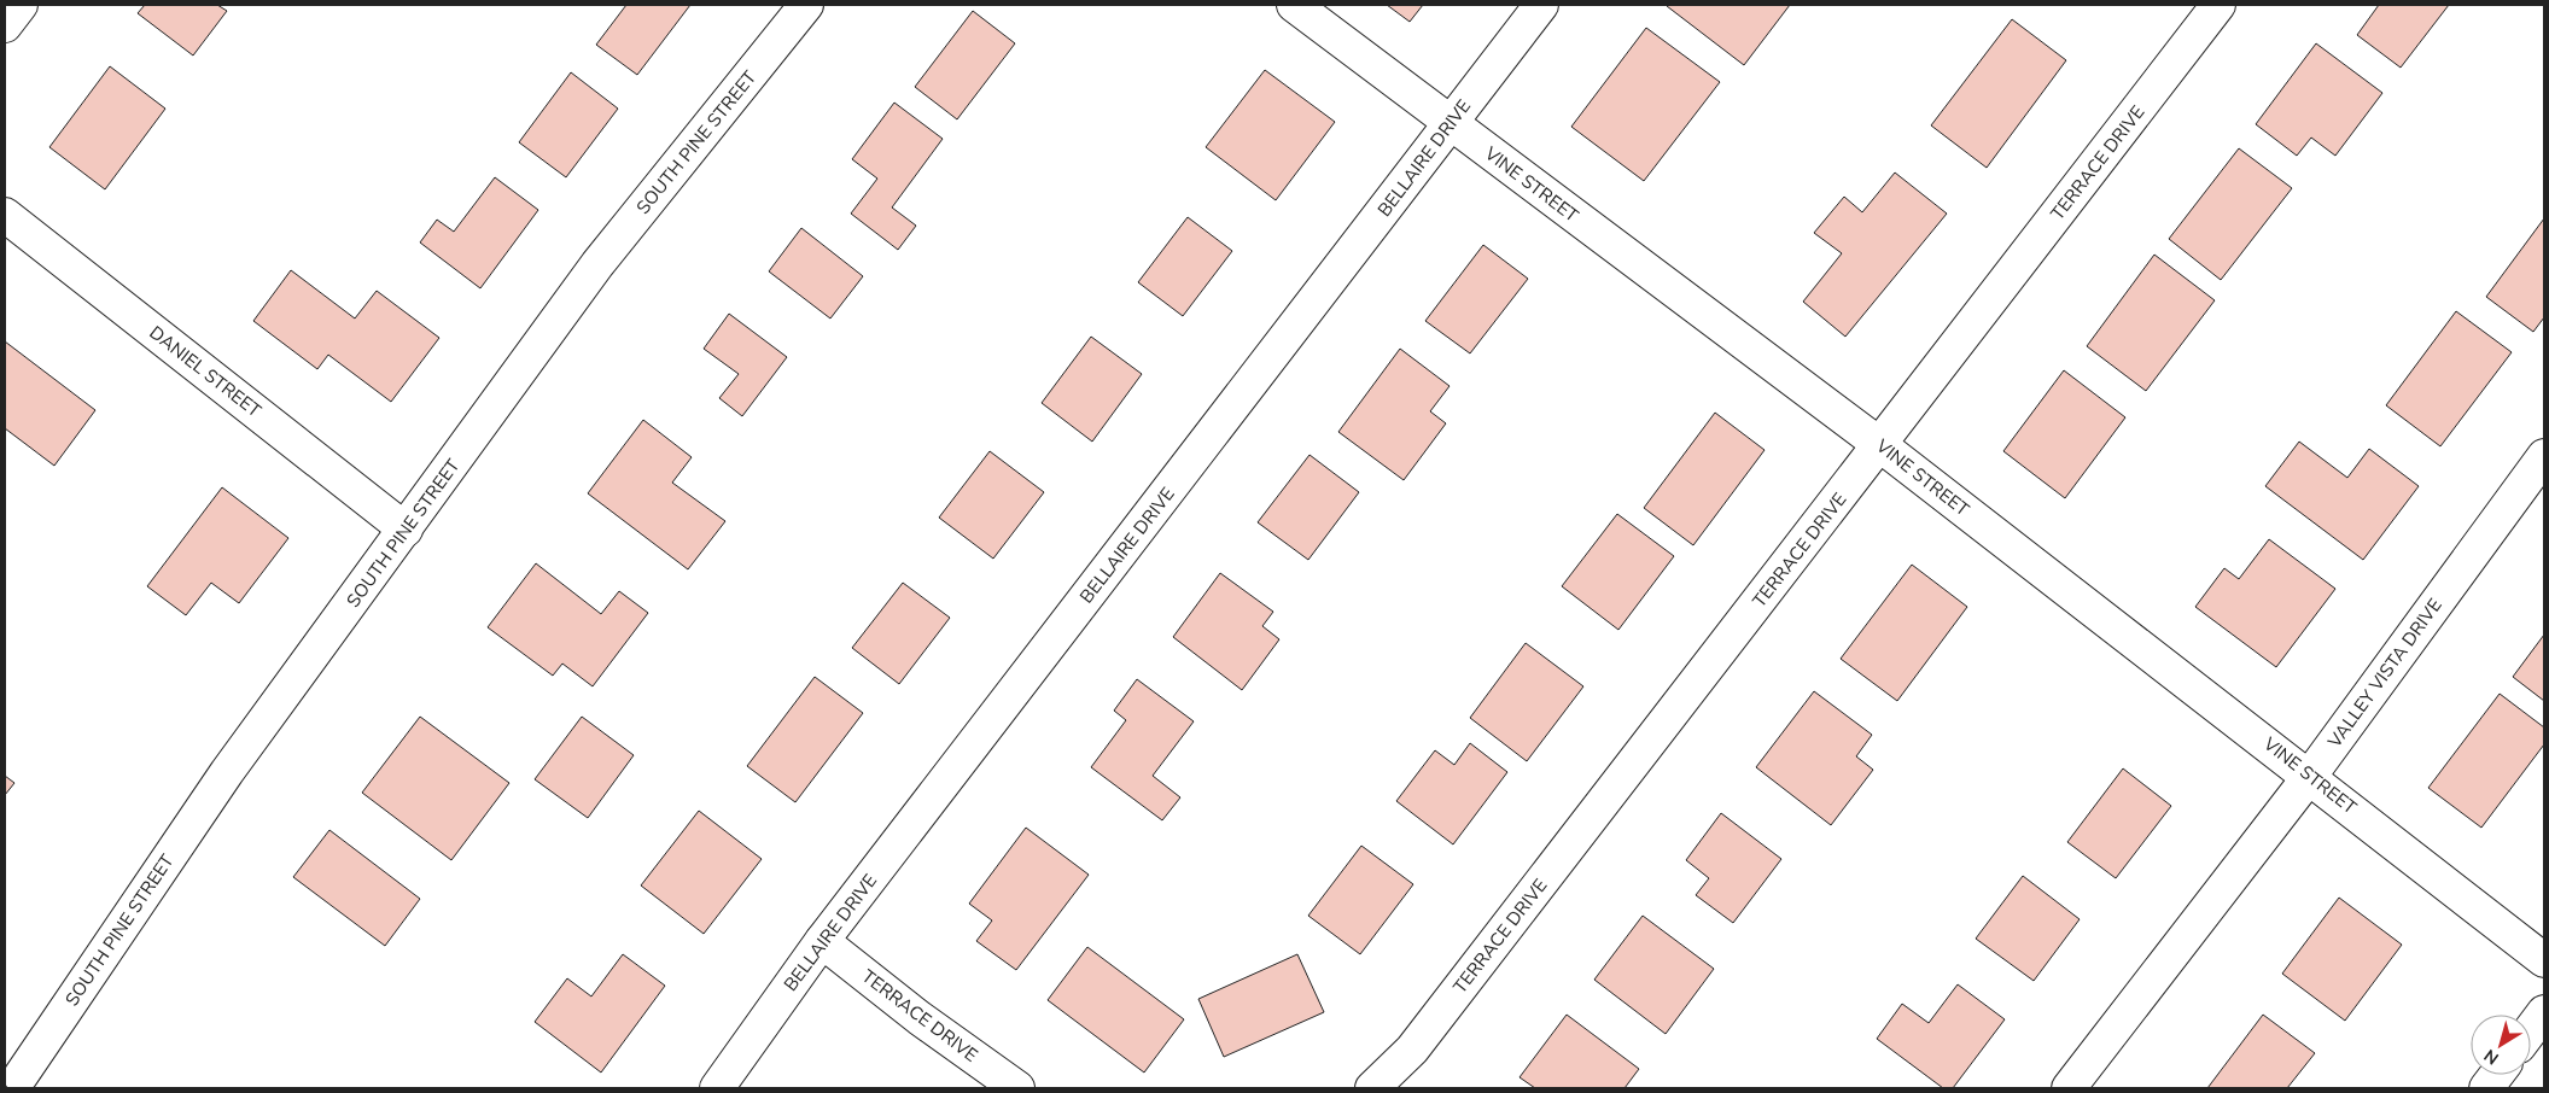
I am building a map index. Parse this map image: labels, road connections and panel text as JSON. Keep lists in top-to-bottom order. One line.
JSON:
{"streets":{"street":["SOUTH PINE STREET","BELLAIRE DRIVE","TERRACE DRIVE","VINE STREET","DANIEL STREET","VALLEY VISTA DRIVE"]},"crossings":[["SOUTH PINE STREET","DANIEL STREET"],["BELLAIRE DRIVE","TERRACE DRIVE"],["BELLAIRE DRIVE","VINE STREET"],["TERRACE DRIVE","VINE STREET"],["VINE STREET","VALLEY VISTA DRIVE"]],"north":"bottom left"}
